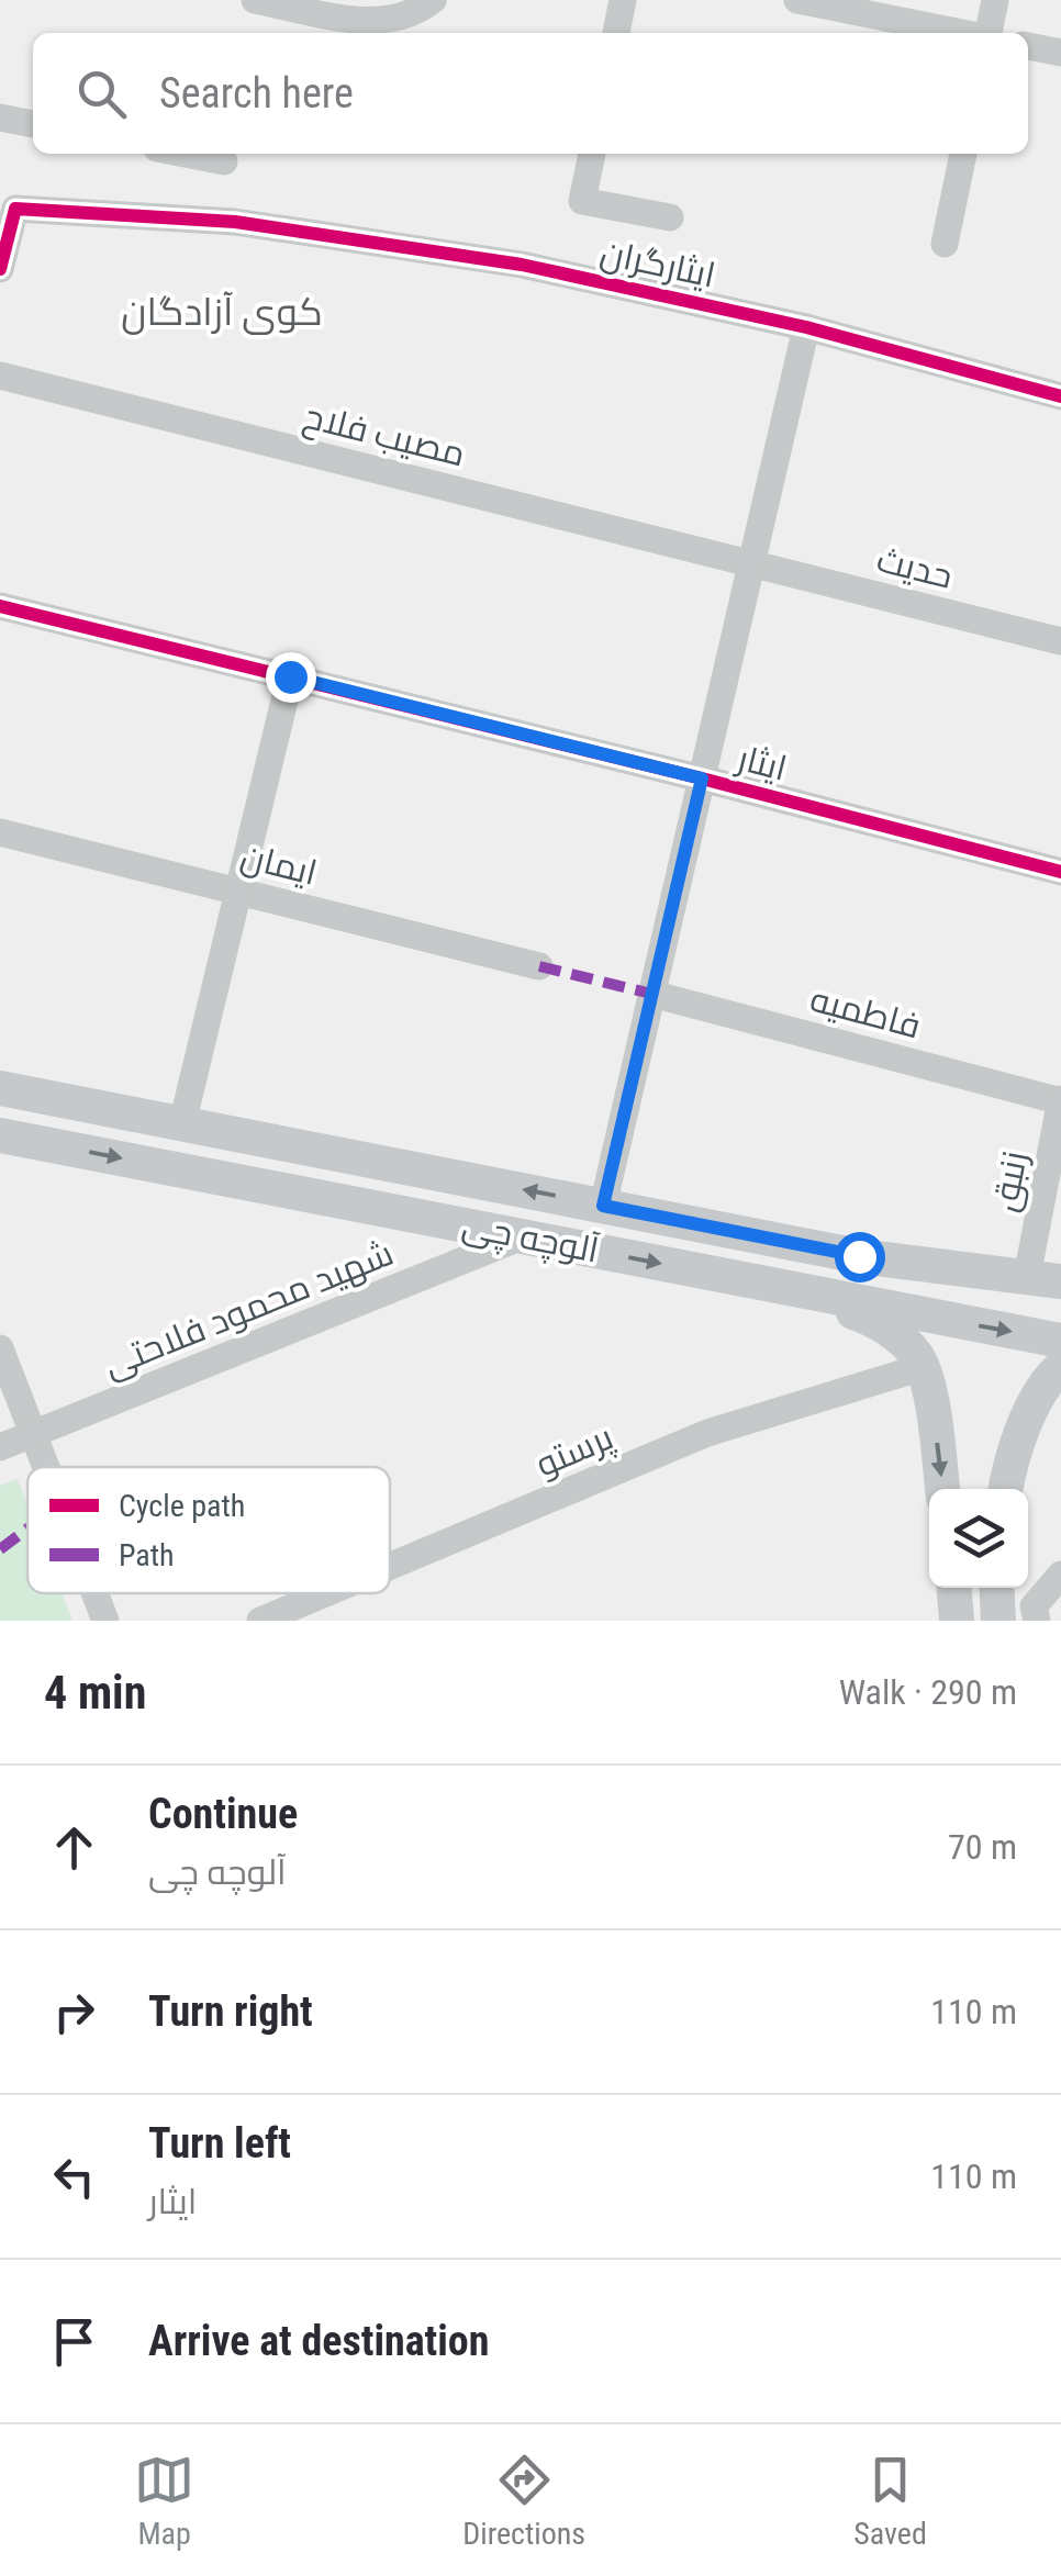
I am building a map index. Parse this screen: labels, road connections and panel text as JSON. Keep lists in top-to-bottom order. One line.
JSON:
{"streets":{"street":["ایثارگران","مصیب فلاح","حدیث","ایثار","ایمان","فاطمیه","زنبق","آلوچه چی","شهید محمود فلاحتی","پرستو"]},"crossings":[["مصیب فلاح","حدیث"],["فاطمیه","زنبق"],["زنبق","آلوچه چی"],["آلوچه چی","شهید محمود فلاحتی"]],"districts":["کوی آزادگان"],"legend":["Cycle path","Path"],"page":{"search":"Search here","heading":["4 min","Walk · 290 m"],"list":[["Continue","آلوچه چی","70 m"],["Turn right","110 m"],["Turn left","ایثار","110 m"],"Arrive at destination"],"nav":["Map","Directions","Saved"]}}
